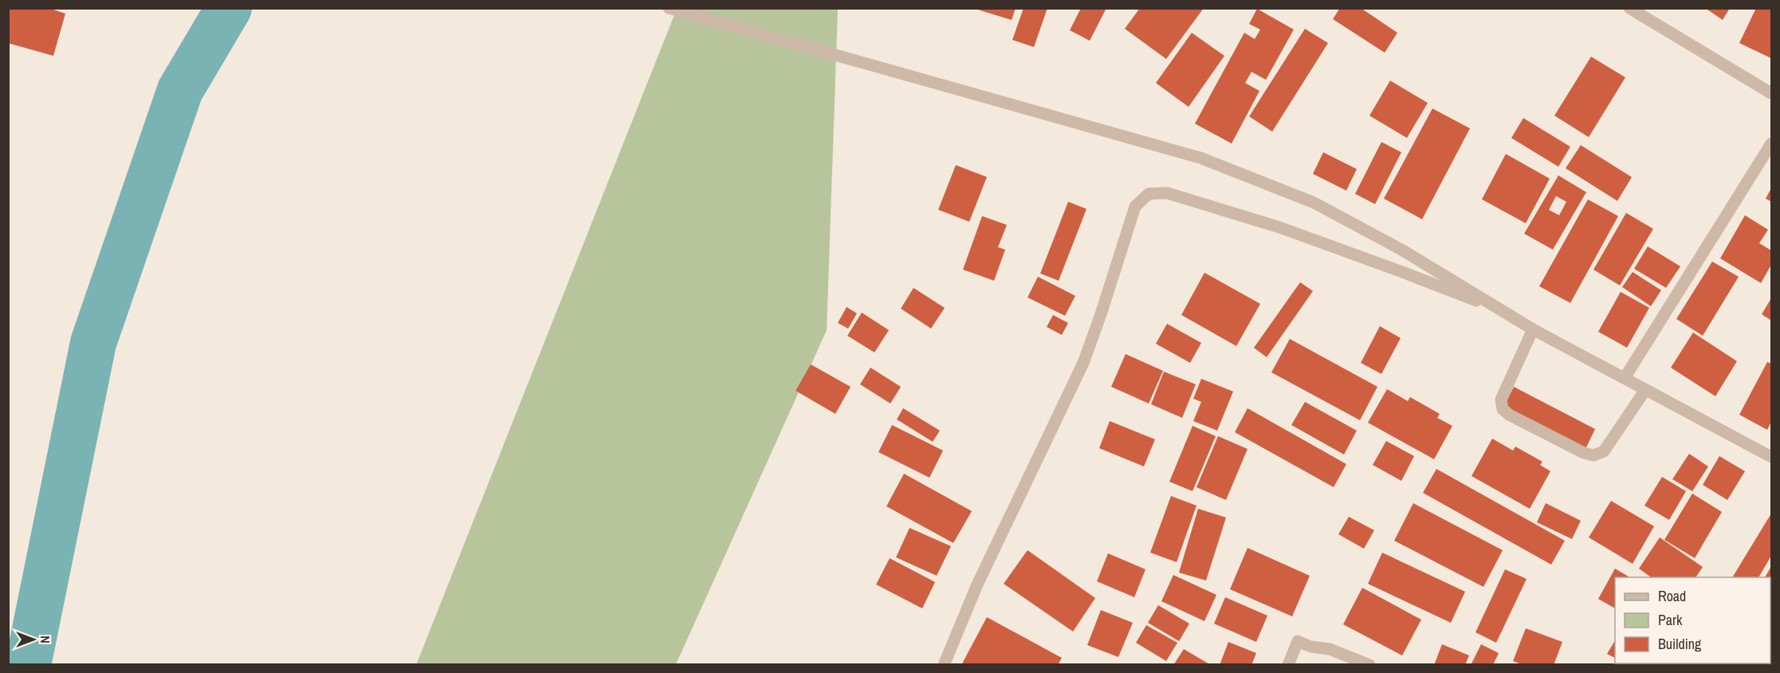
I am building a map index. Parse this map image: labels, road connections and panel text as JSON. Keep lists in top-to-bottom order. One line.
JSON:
{"legend":["Road","Park","Building"],"north":"right"}
